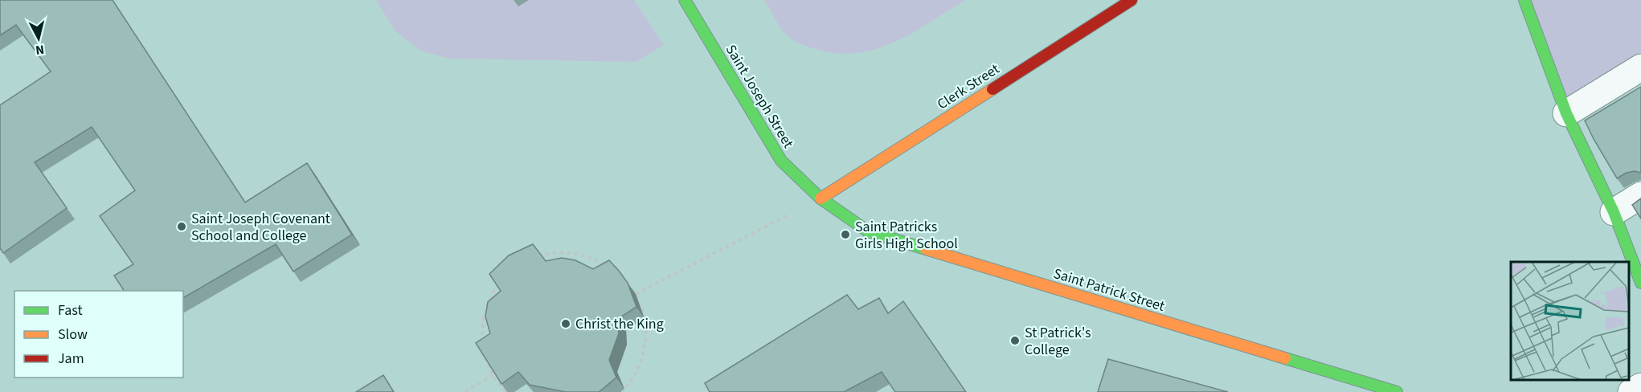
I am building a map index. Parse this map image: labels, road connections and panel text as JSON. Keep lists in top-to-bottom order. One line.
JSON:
{"streets":{"street":["Clerk Street","Saint Joseph Street","Saint Patrick Street"]},"crossings":[["Clerk Street","Saint Joseph Street"],["Clerk Street","Saint Patrick Street"],["Saint Joseph Street","Saint Patrick Street"]],"places":["Saint Joseph Covenant School and College","Saint Patricks Girls High School","Christ the King","St Patrick's College"],"legend":["Fast","Slow","Jam"],"north":"bottom"}
